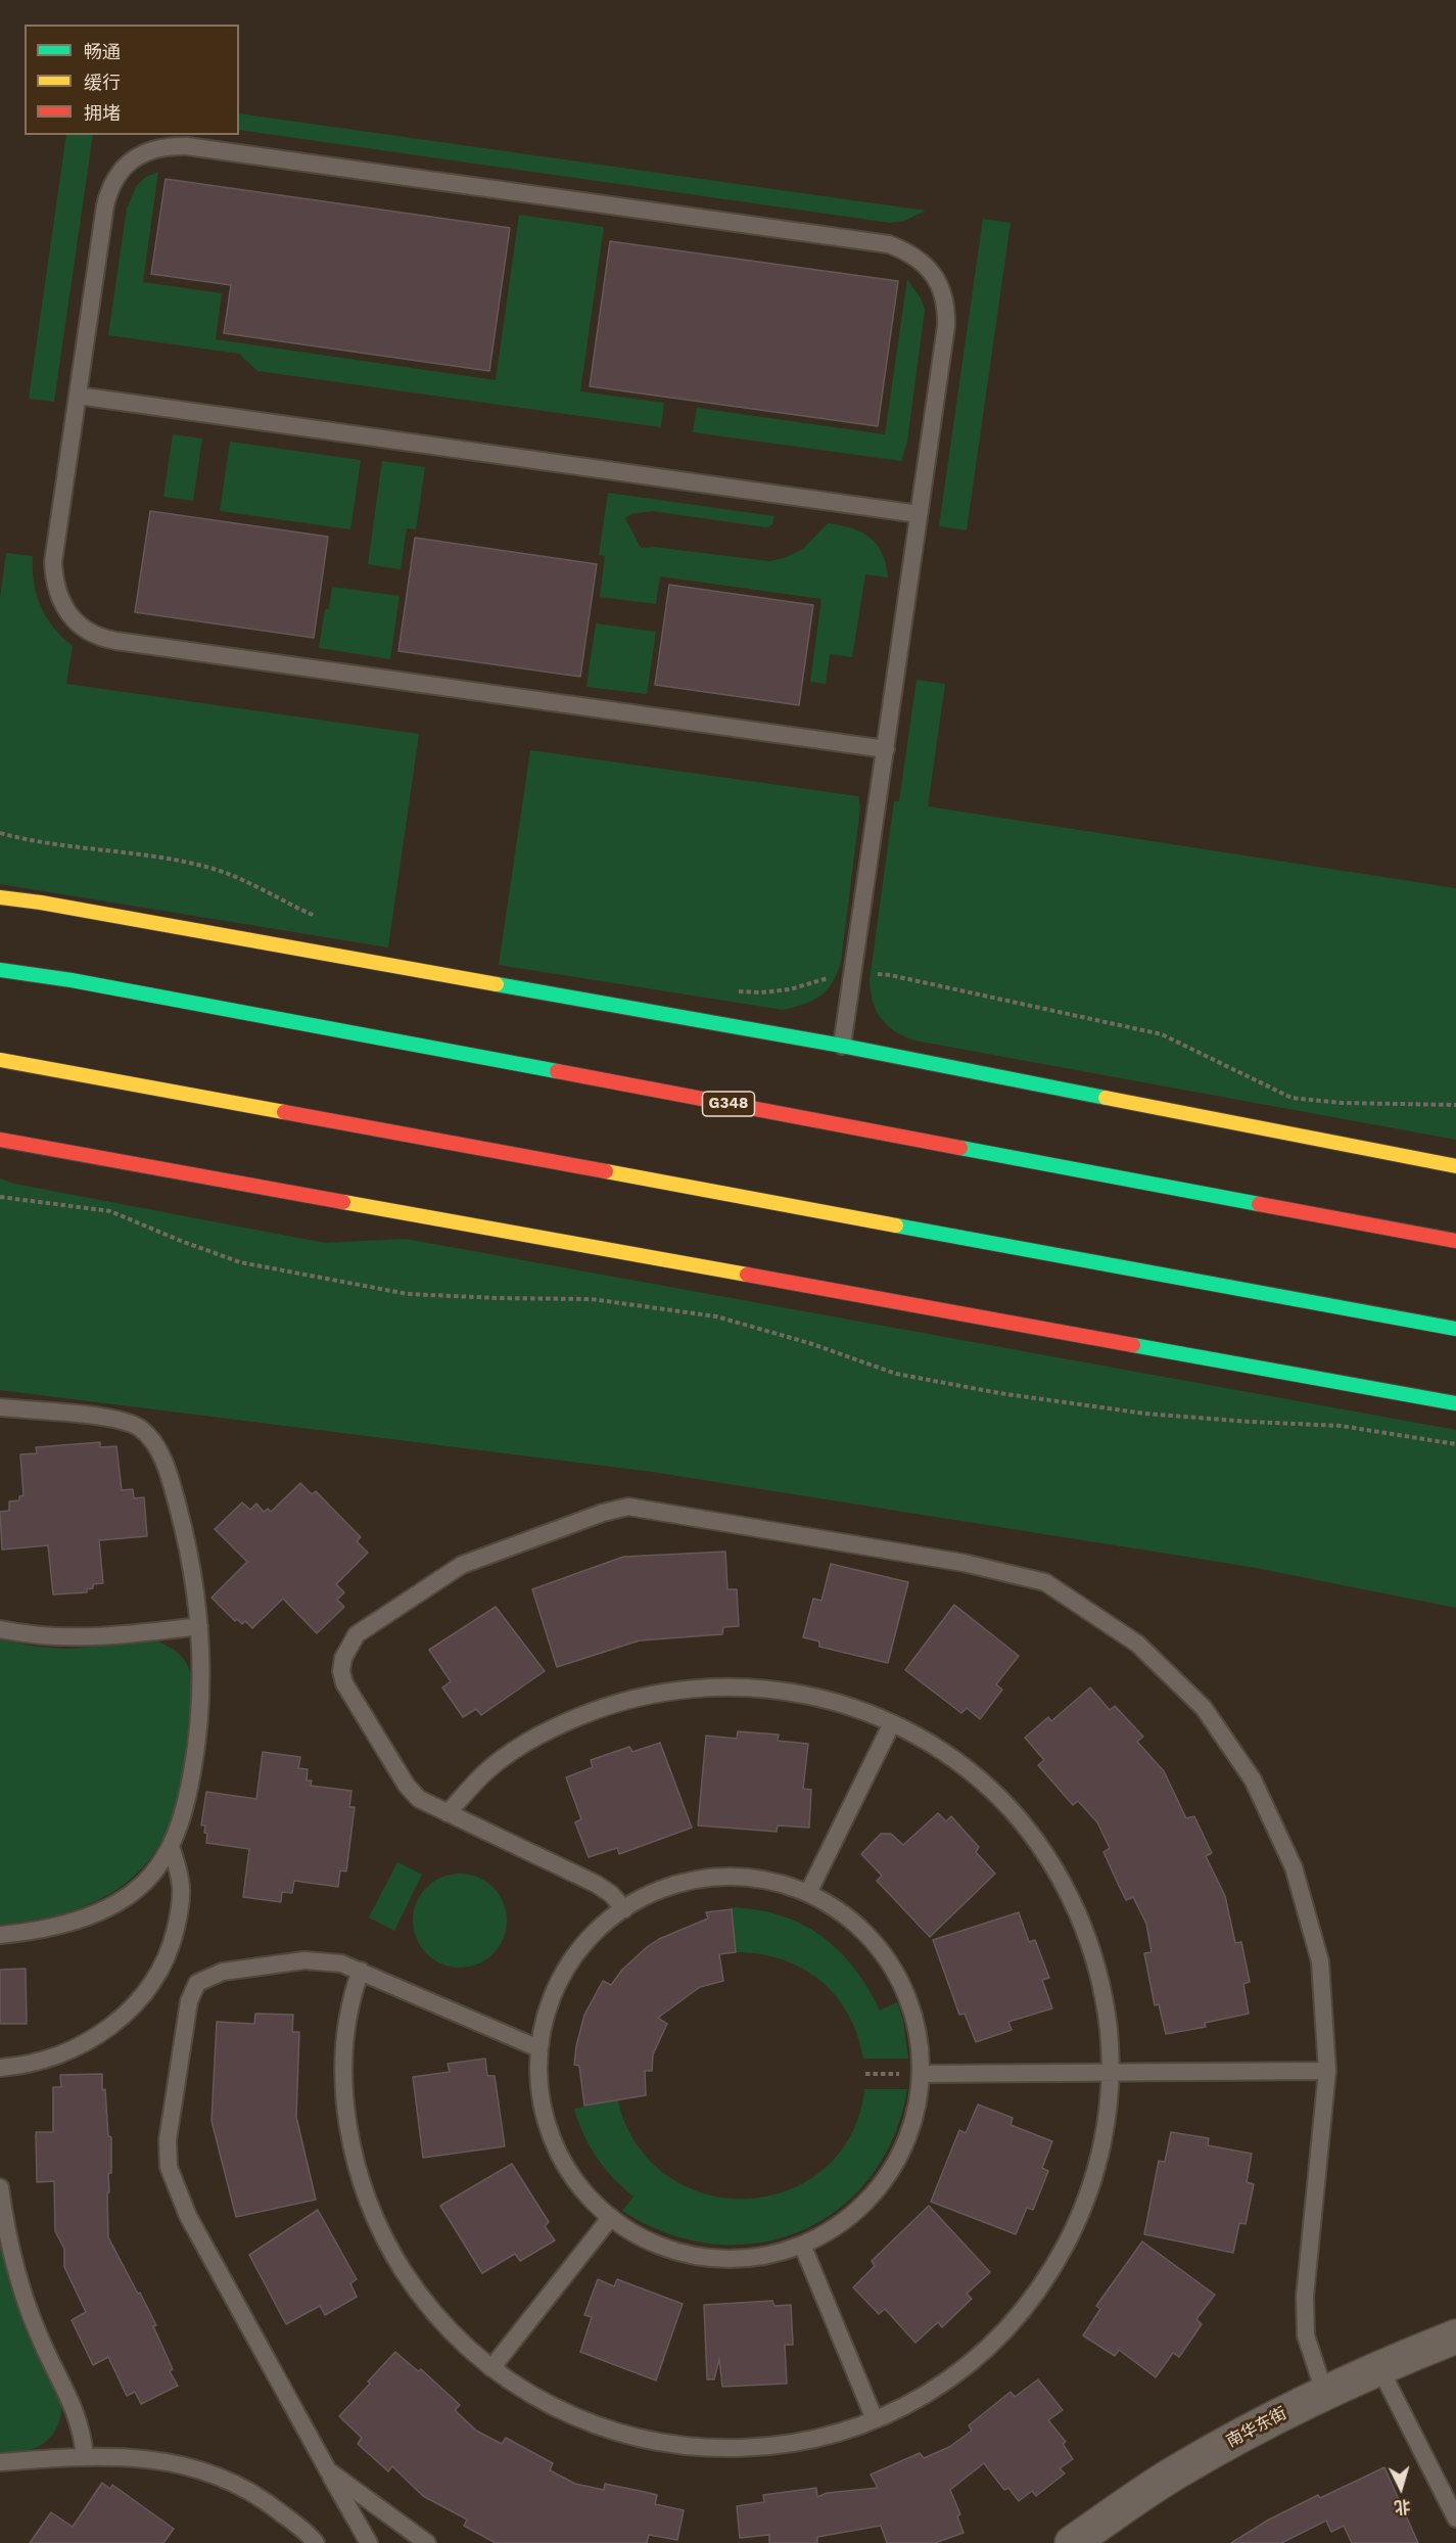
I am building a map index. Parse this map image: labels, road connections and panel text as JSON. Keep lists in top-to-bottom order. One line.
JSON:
{"streets":{"main road":["G348"],"street":["南华东街"]},"legend":["畅通","缓行","拥堵"],"north":"bottom"}
